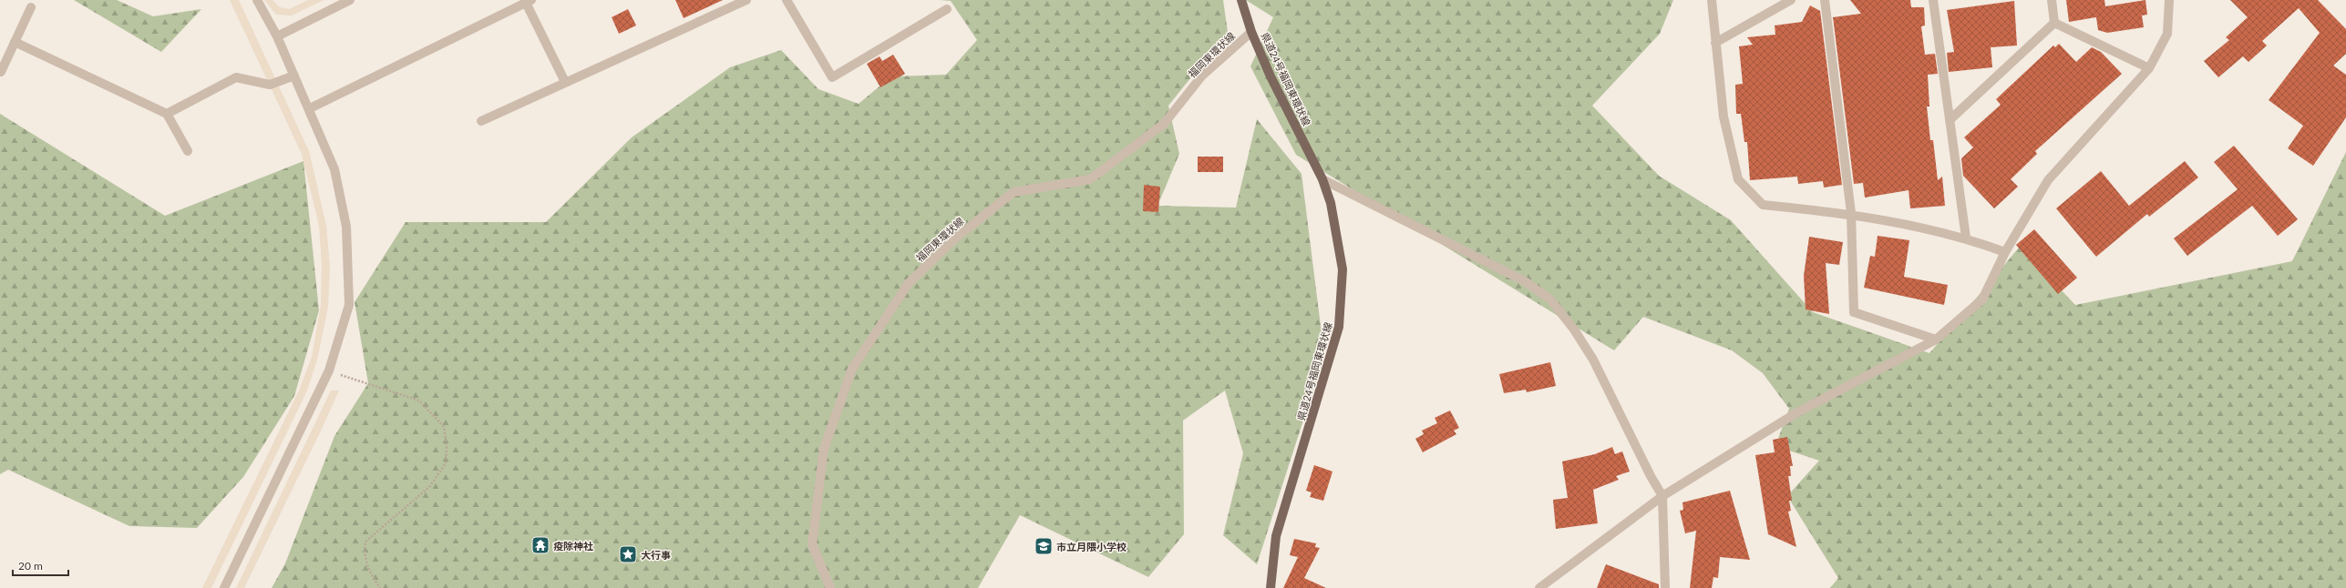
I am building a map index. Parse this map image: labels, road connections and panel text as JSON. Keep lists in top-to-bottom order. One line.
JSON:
{"streets":{"main road":["県道24号福岡東環状線"],"street":["福岡東環状線"]},"crossings":[["福岡東環状線","県道24号福岡東環状線"]],"places":{"temple":["疫除神社"],"school or university":["市立月隈小学校"],"place":["大行事"]},"scale_bar":"20 m"}
